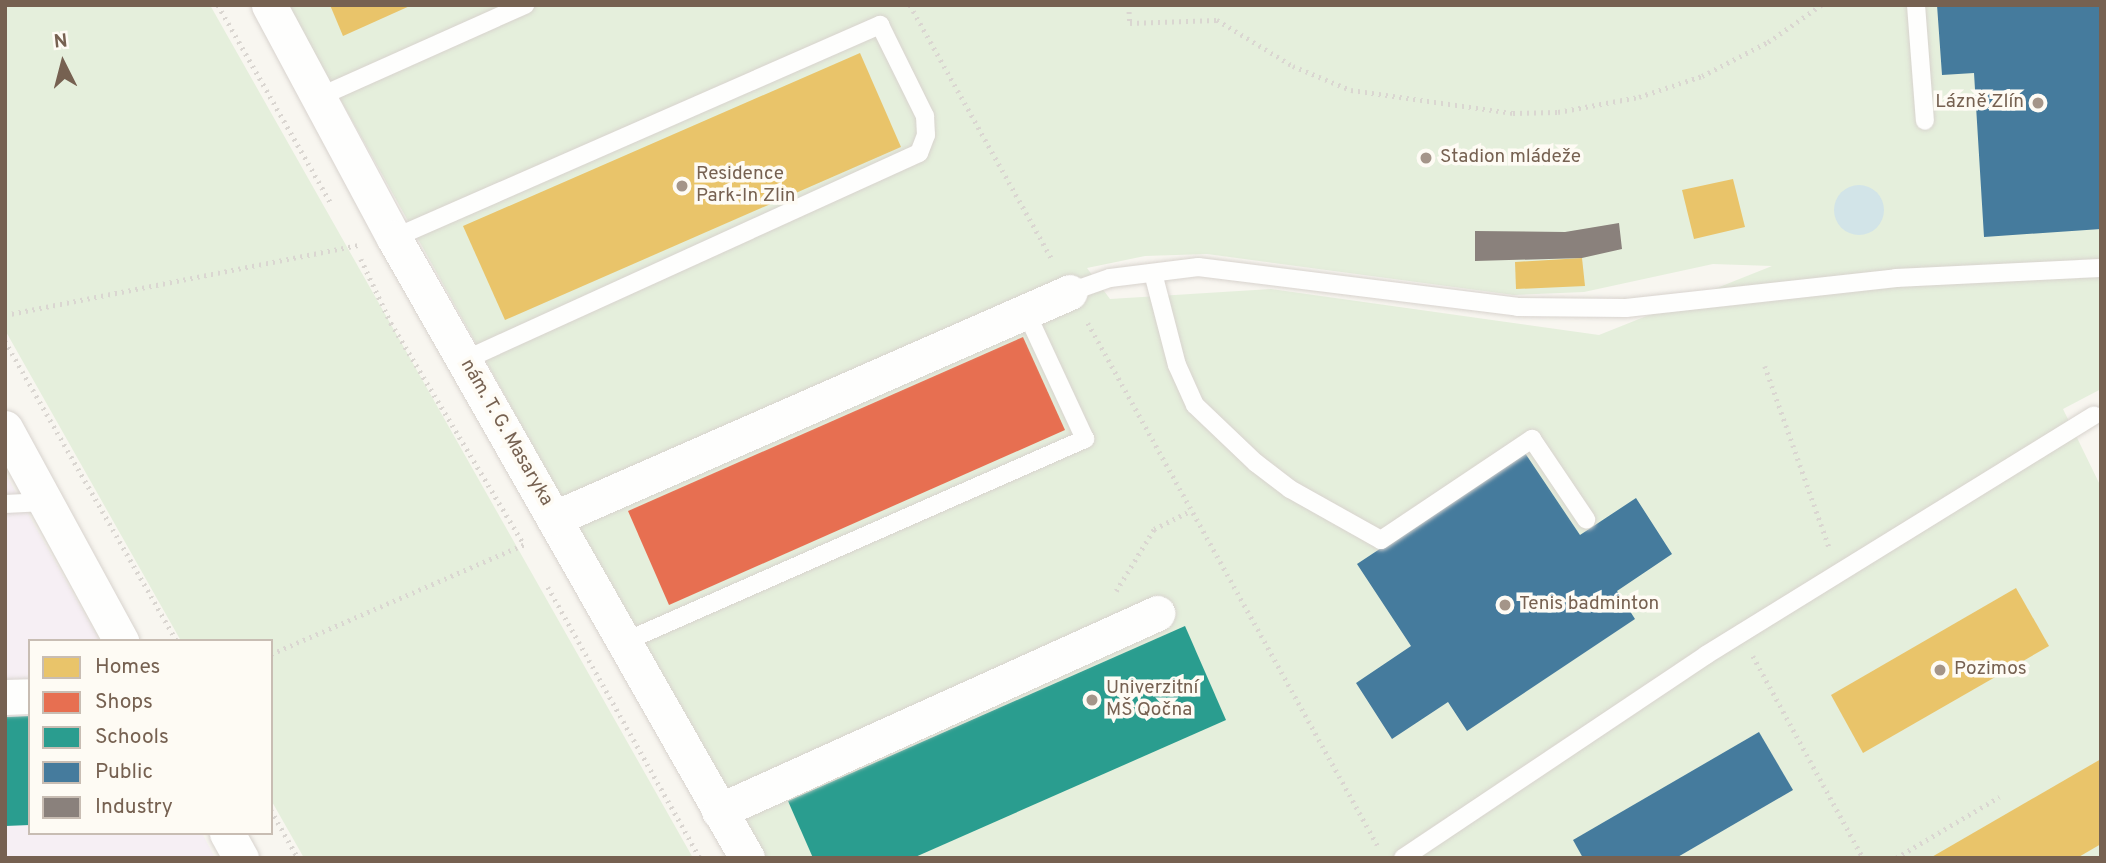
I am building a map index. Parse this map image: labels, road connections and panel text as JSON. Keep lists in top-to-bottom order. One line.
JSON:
{"streets":{"street":["nám. T. G. Masaryka"]},"places":["Lázně Zlín","Stadion mládeže","Residence Park-In Zlin","Tenis badminton","Pozimos","Univerzitní MŠ Qočna"],"legend":["Homes","Shops","Schools","Public","Industry"],"north":"top"}
